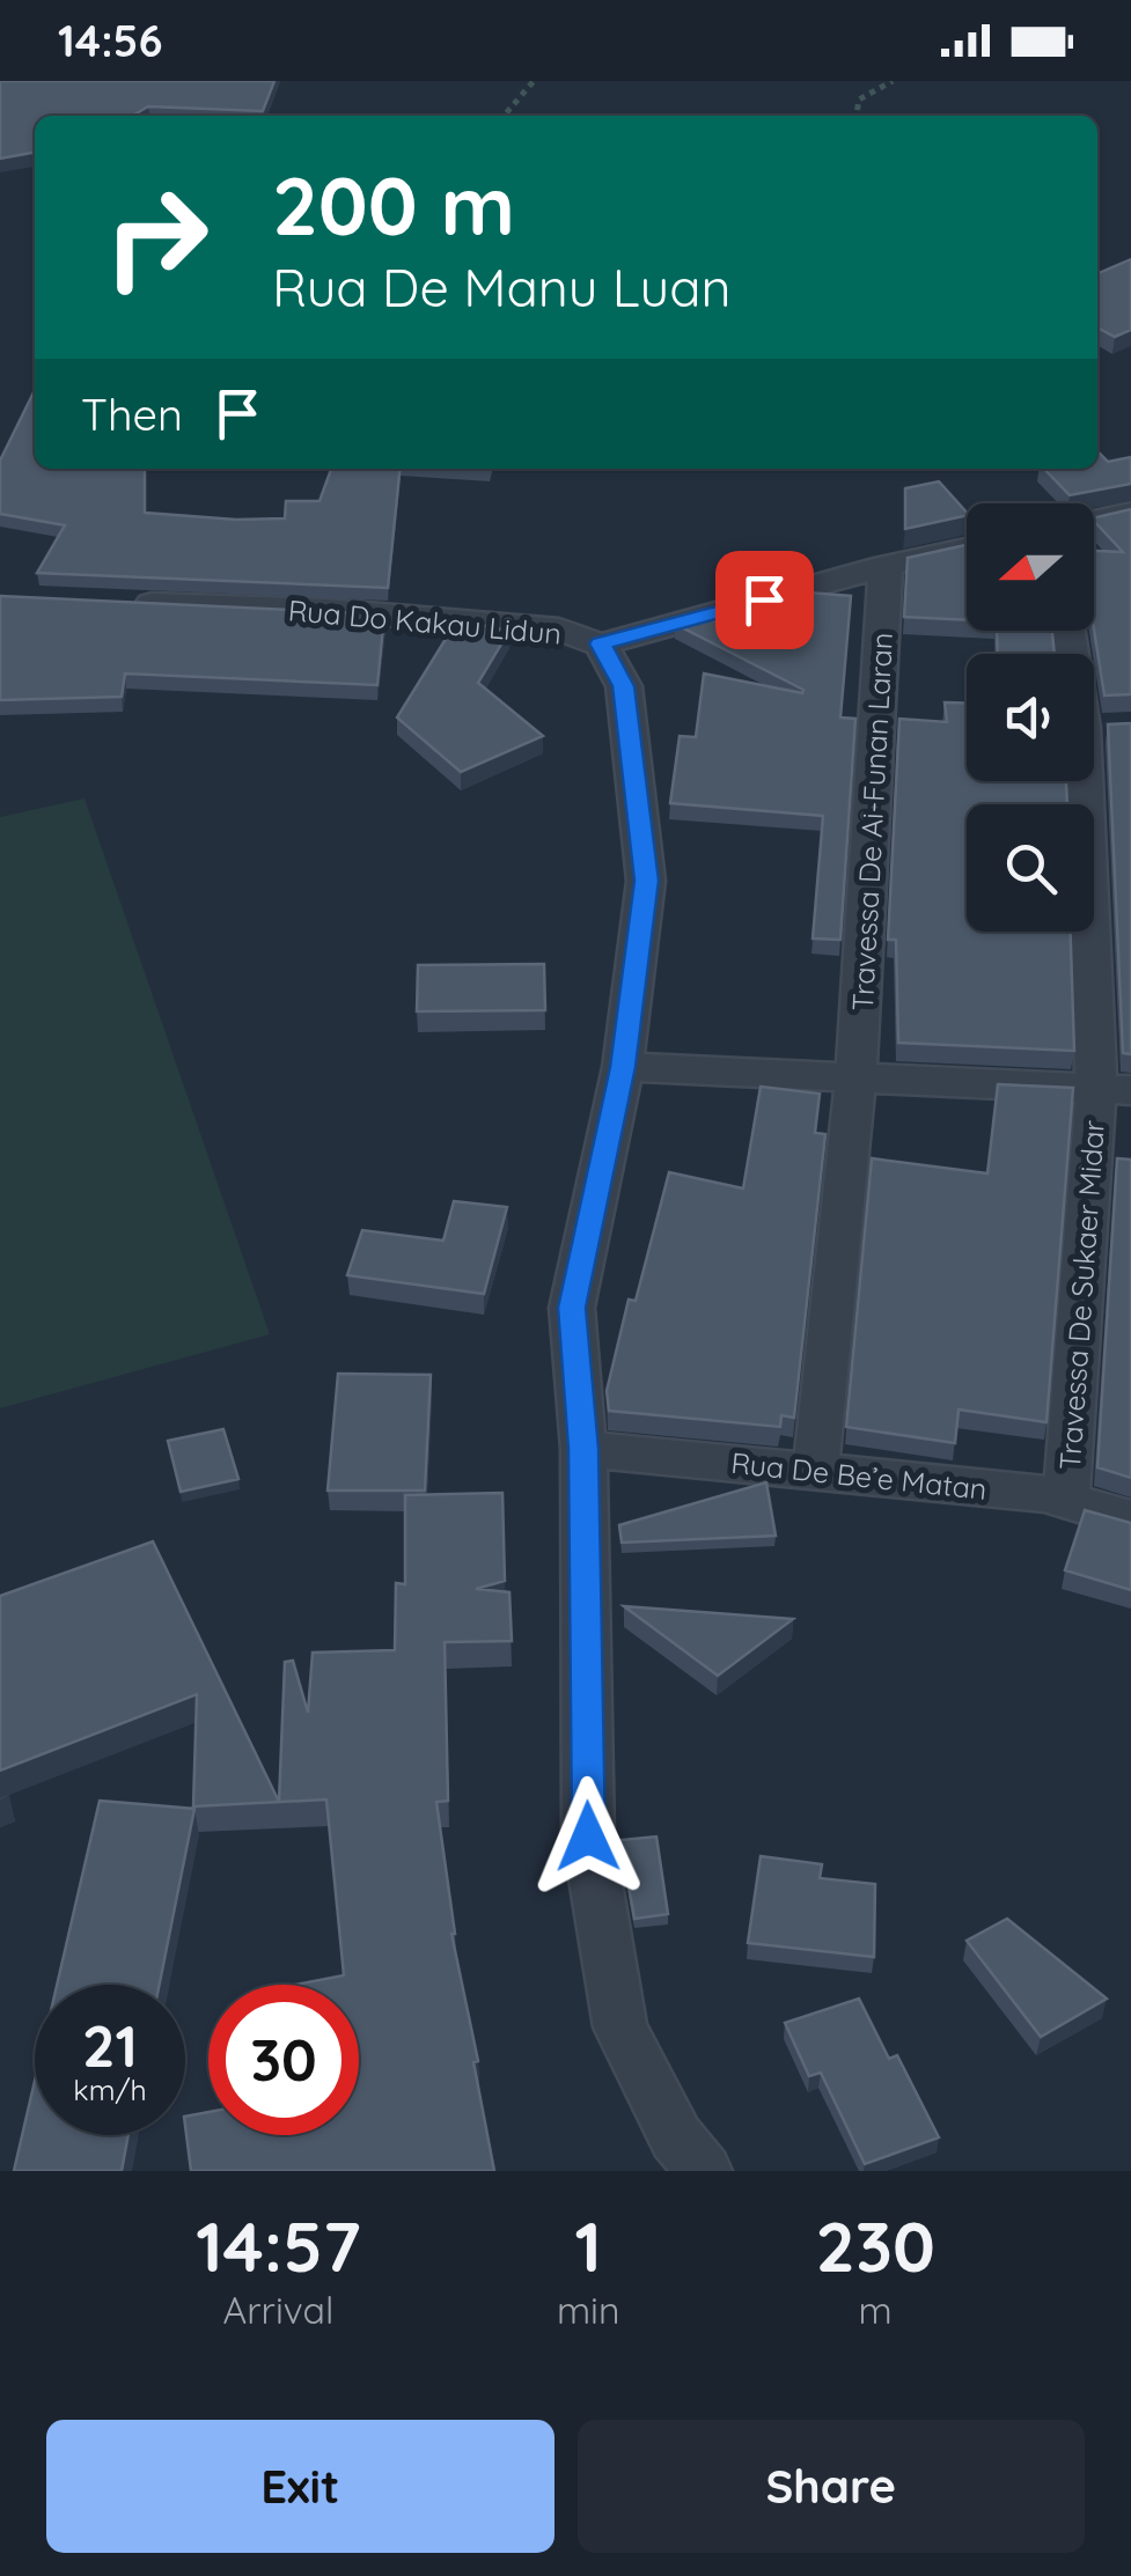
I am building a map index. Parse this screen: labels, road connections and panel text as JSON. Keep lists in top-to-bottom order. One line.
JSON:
{"streets":{"street":["Rua Do Kakau Lidun","Travessa De Ai-Funan Laran","Travessa De Sukaer Midar","Rua De Be’e Matan"]},"crossings":[["Rua Do Kakau Lidun","Rua De Be’e Matan"],["Travessa De Ai-Funan Laran","Rua De Be’e Matan"],["Travessa De Sukaer Midar","Rua De Be’e Matan"]],"north":"left","page":{"status":"14:56","turn":["200 m","Rua De Manu Luan"],"then":"Then","speed":"21 km/h","limit":"30","eta":["14:57","Arrival","1","min","230","m"],"buttons":["Exit","Share"]}}
